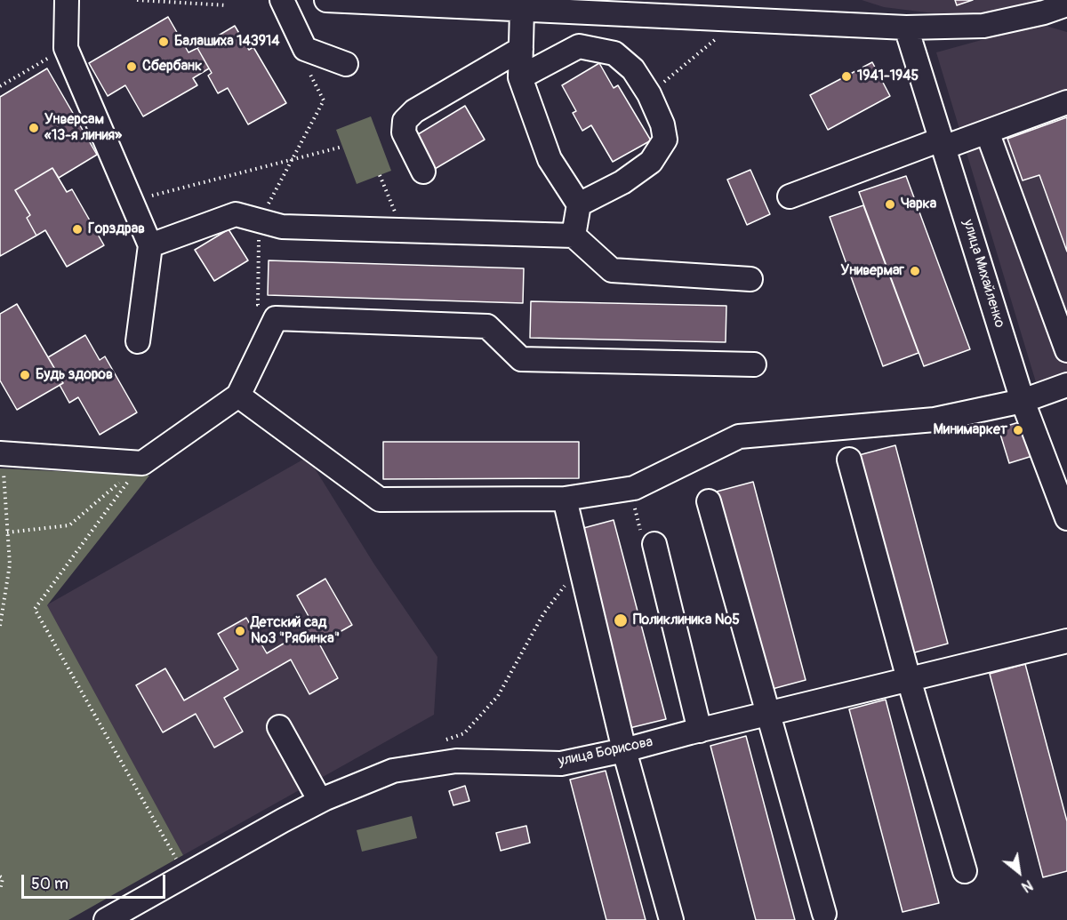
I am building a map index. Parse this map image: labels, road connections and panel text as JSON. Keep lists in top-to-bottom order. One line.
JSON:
{"streets":{"street":["улица Михайленко","улица Борисова"]},"places":["Балашиха 143914","Сбербанк","1941-1945","Унверсам «13-я линия»","Чарка","Горздрав","Универмаг","Будь здоров","Минимаркет","Поликлиника №5","Детский сад №3 \"Рябинка\""],"scale_bar":"50 m","north":"bottom right"}
